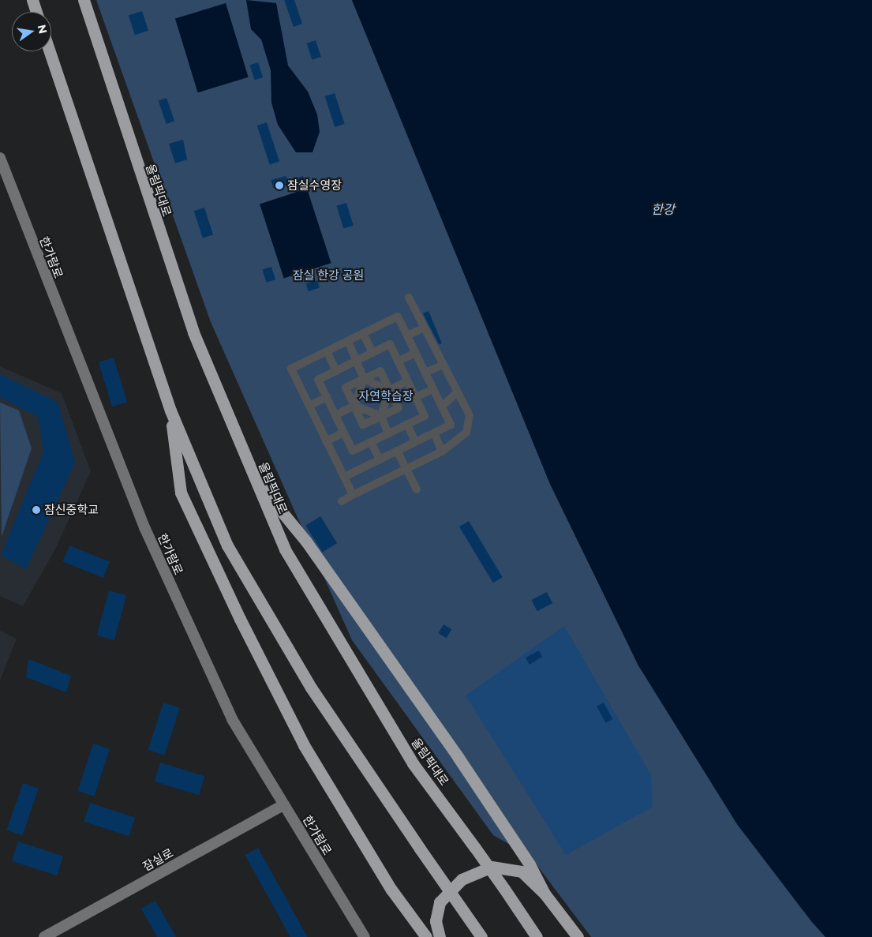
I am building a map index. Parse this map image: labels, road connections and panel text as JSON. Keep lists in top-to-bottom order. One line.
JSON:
{"streets":{"highway":["올림픽대로"],"street":["한가람로","잠실로"]},"crossings":[["한가람로","잠실로"]],"water":["한강"],"parks":["잠실 한강 공원","자연학습장"],"places":["잠실수영장","잠신중학교"],"north":"right"}
